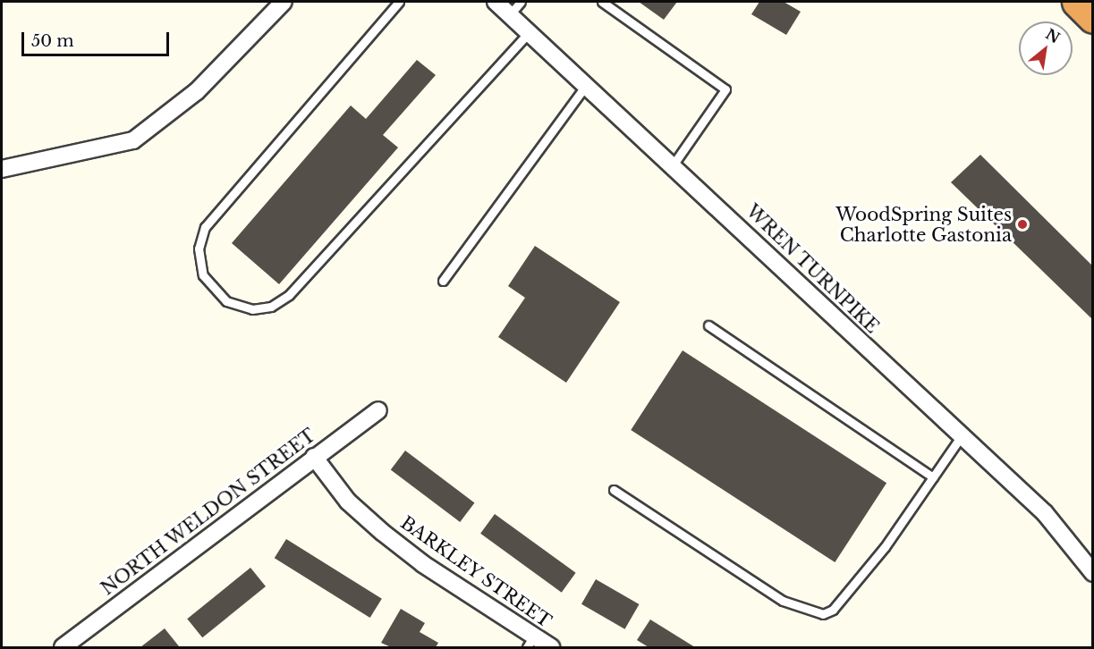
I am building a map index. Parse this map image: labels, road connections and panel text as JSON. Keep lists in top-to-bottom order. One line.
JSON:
{"streets":{"street":["WREN TURNPIKE","NORTH WELDON STREET","BARKLEY STREET"]},"crossings":[["NORTH WELDON STREET","BARKLEY STREET"]],"places":["WoodSpring Suites Charlotte Gastonia"],"scale_bar":"50 m","north":"top right"}
